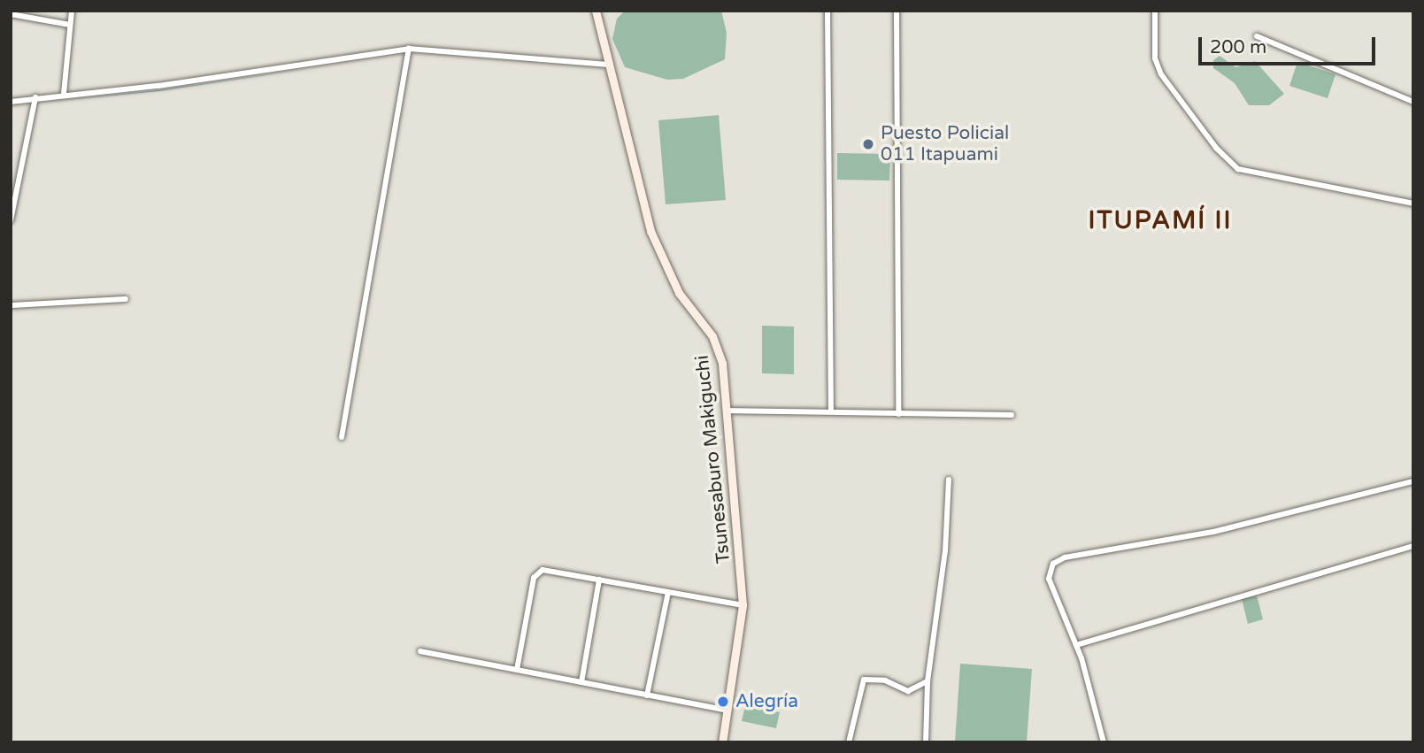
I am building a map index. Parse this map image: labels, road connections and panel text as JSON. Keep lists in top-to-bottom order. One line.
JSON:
{"streets":{"street":["Tsunesaburo Makiguchi"]},"districts":["ITUPAMÍ II"],"places":["Puesto Policial 011 Itapuami","Alegría"],"scale_bar":"200 m"}
